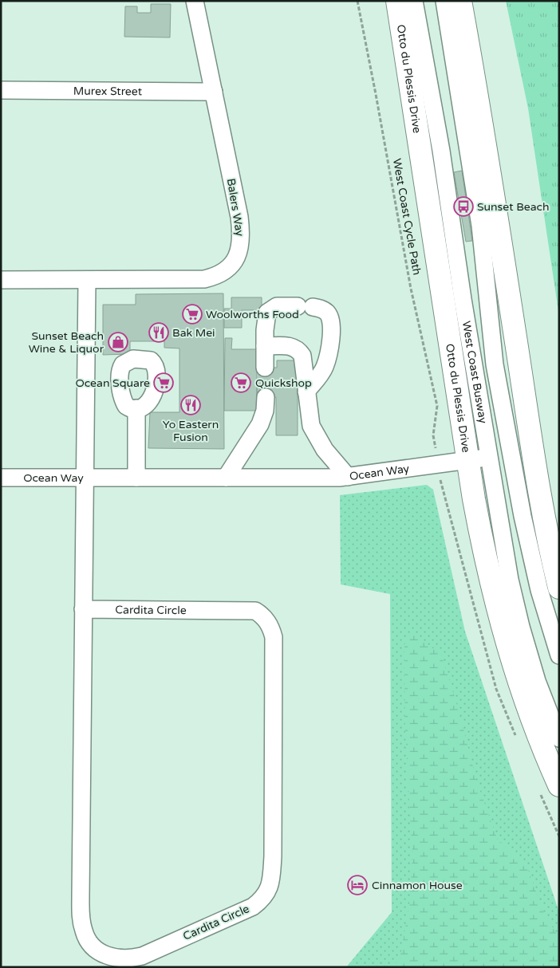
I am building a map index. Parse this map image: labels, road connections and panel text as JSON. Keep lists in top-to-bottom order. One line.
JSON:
{"streets":{"main road":["Otto du Plessis Drive"],"street":["Murex Street","Balers Way","West Coast Busway","Ocean Way","Cardita Circle"],"path":["West Coast Cycle Path"]},"crossings":[["Otto du Plessis Drive","Ocean Way"],["Murex Street","Balers Way"],["West Coast Busway","Ocean Way"],["Ocean Way","Cardita Circle"]],"places":{"bus stop":["Sunset Beach"],"supermarket":["Woolworths Food","Ocean Square","Quickshop"],"restaurant":["Bak Mei","Yo Eastern Fusion"],"shop":["Sunset Beach Wine & Liquor"],"hotel":["Cinnamon House"]}}
